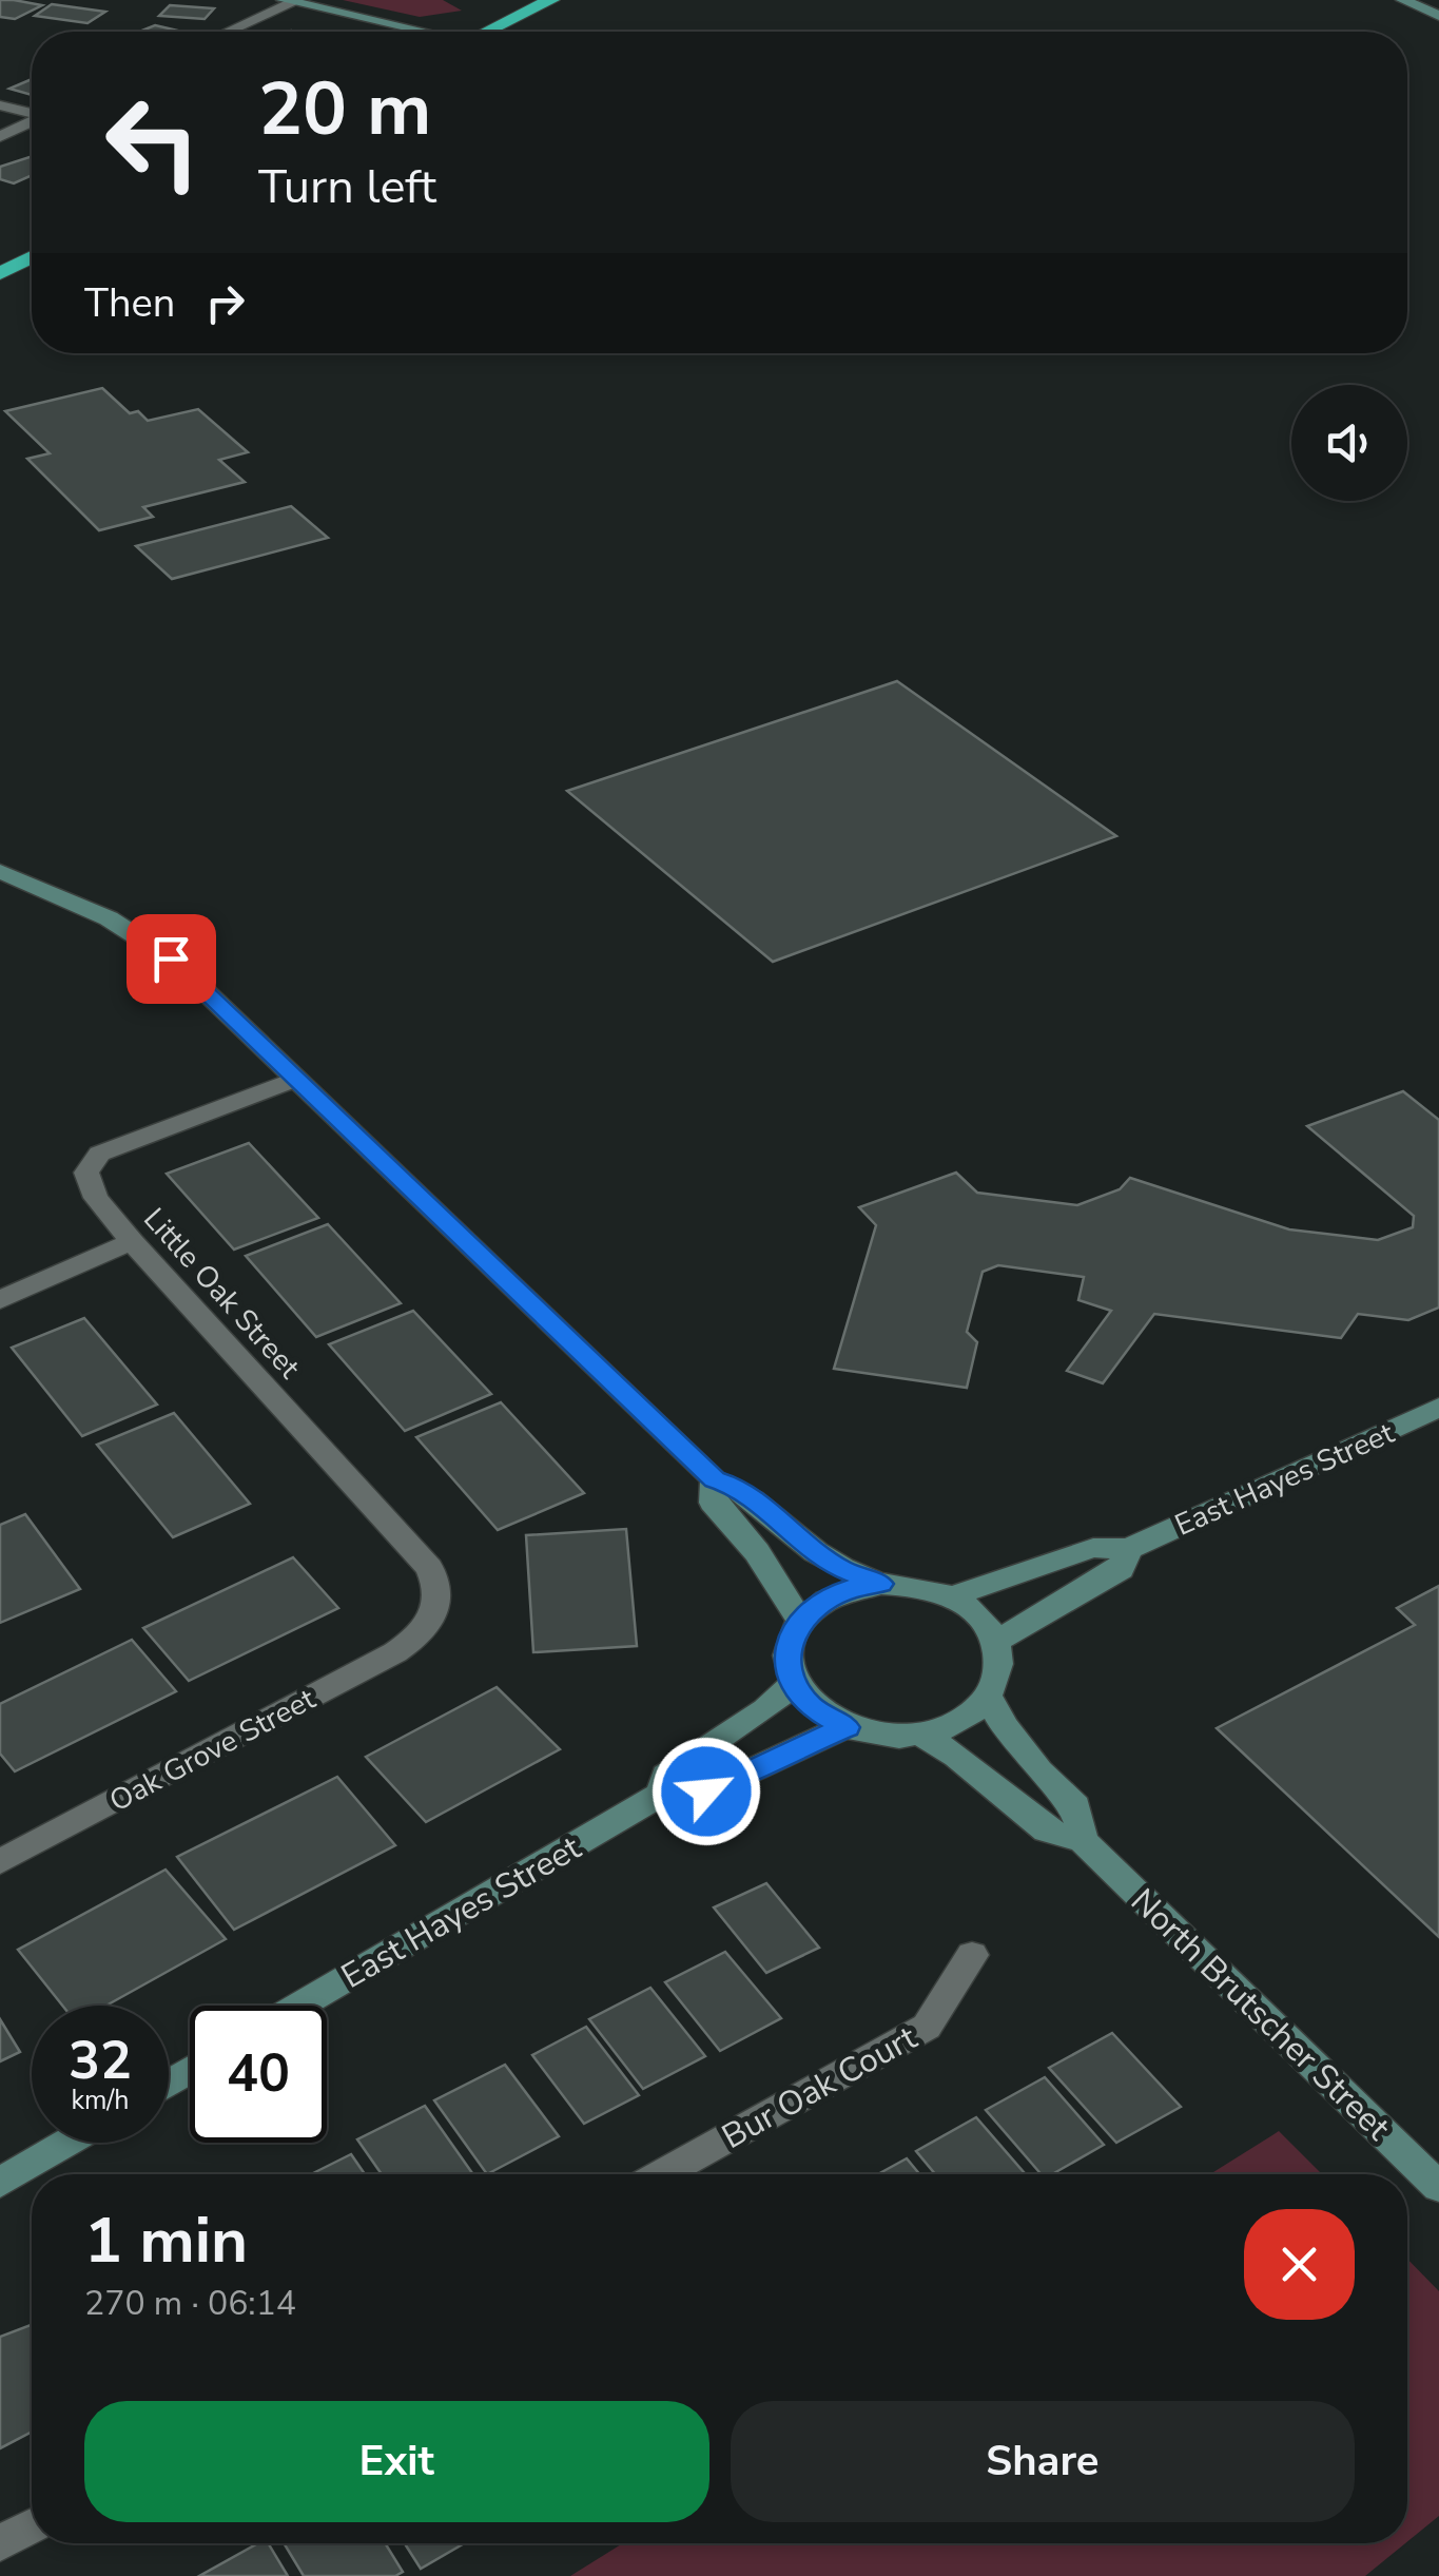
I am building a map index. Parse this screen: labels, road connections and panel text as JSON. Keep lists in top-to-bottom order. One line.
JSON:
{"streets":{"street":["Little Oak Street","East Hayes Street","Oak Grove Street","North Brutscher Street","Bur Oak Court"]},"crossings":[["Little Oak Street","Oak Grove Street"],["East Hayes Street","North Brutscher Street"]],"page":{"turn":["20 m","Turn left"],"then":"Then","speed":"32 km/h","limit":"40","heading":["1 min","270 m · 06:14"],"buttons":["Exit","Share"]}}
